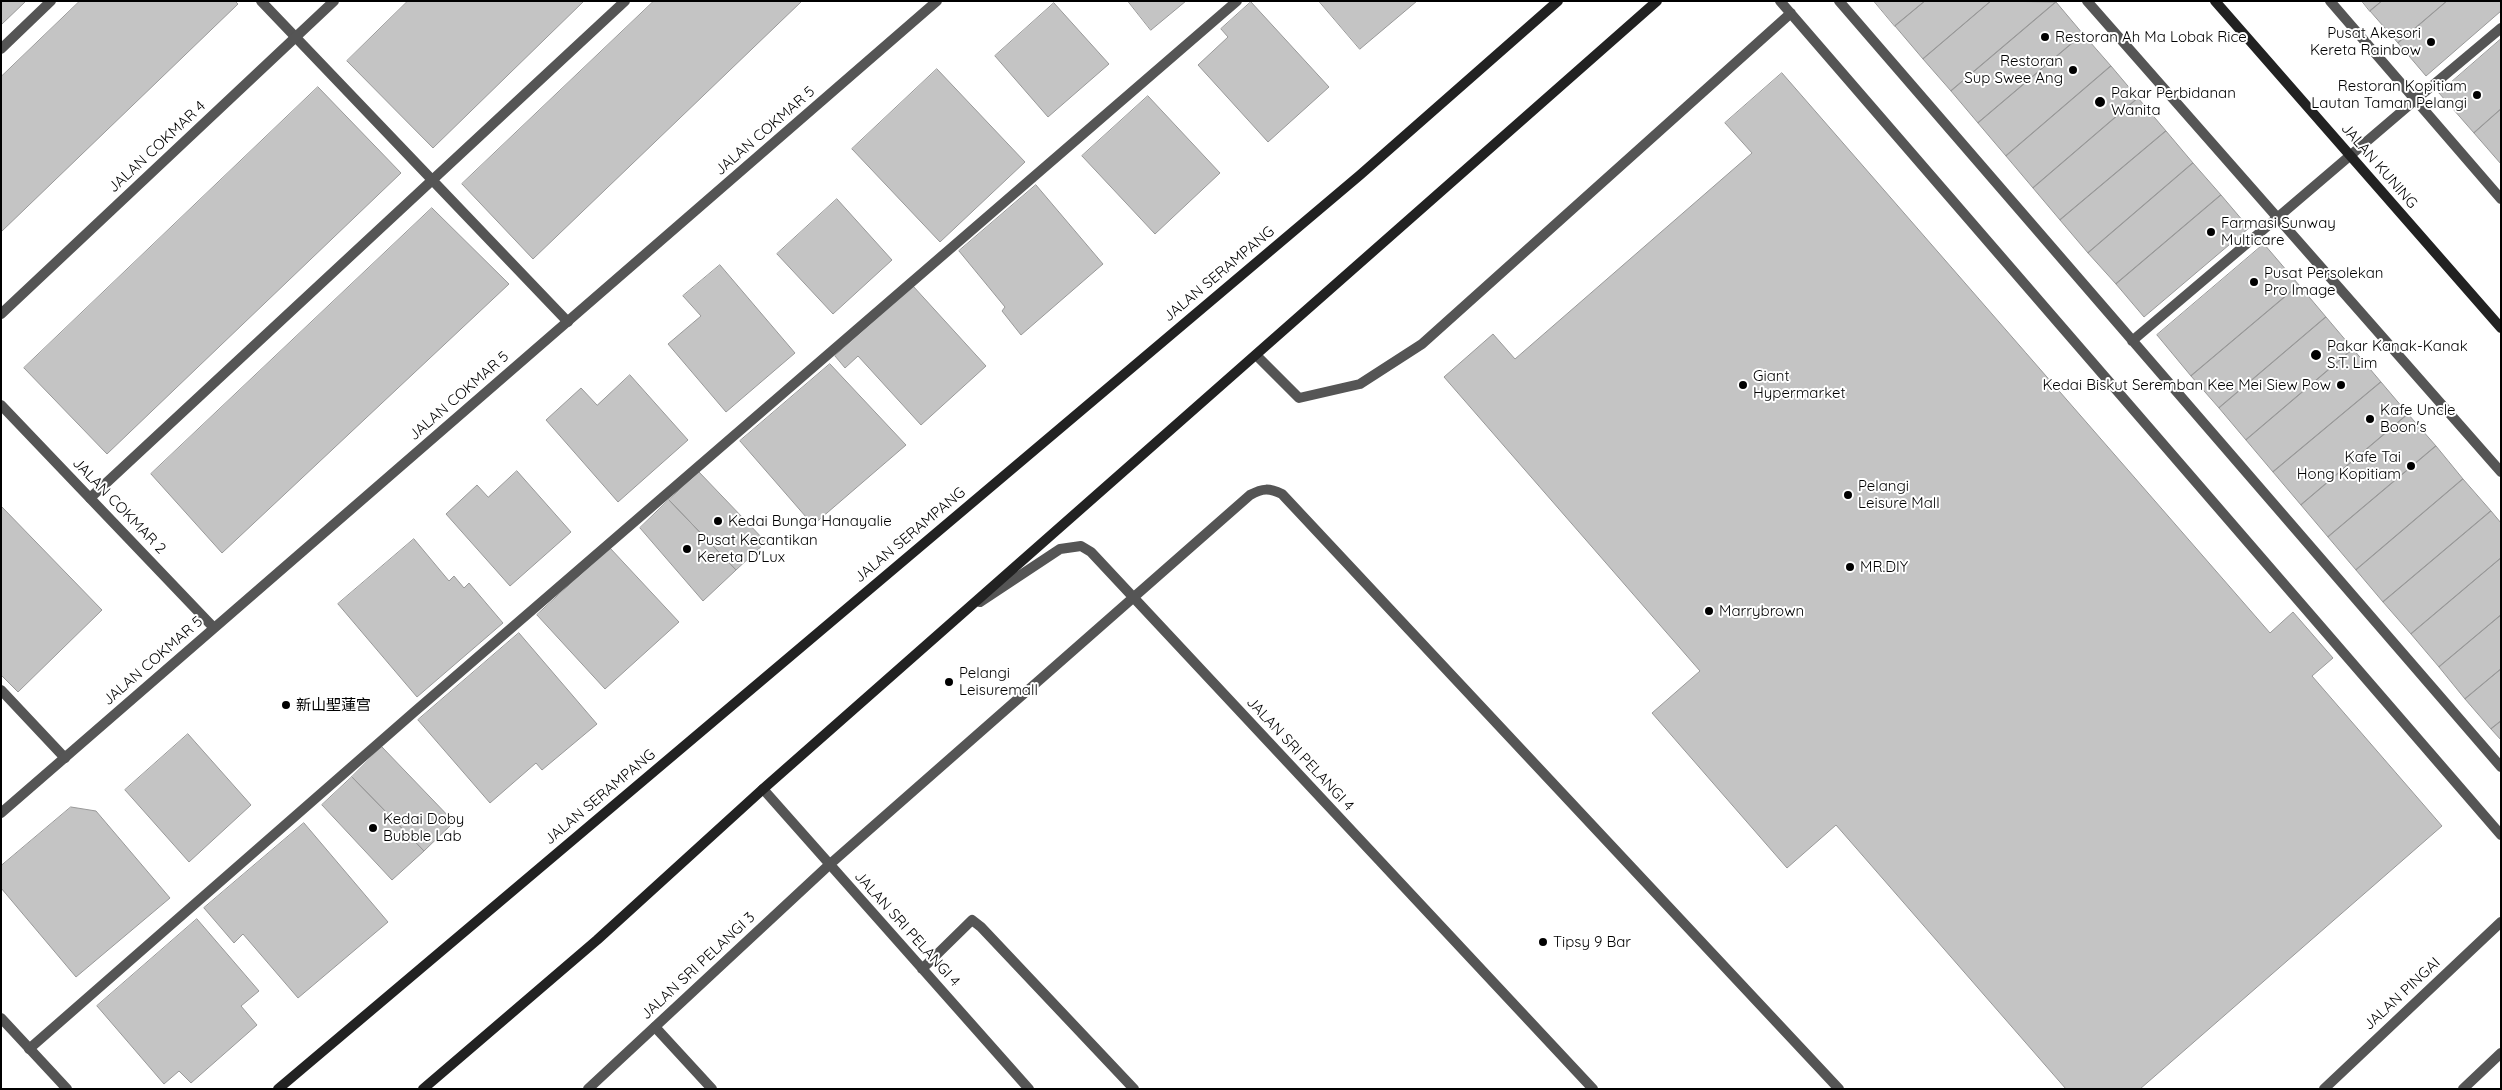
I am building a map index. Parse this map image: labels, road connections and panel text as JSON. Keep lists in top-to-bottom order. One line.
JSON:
{"streets":{"main road":["JALAN KUNING","JALAN SERAMPANG"],"street":["JALAN COKMAR 5","JALAN COKMAR 4","JALAN COKMAR 2","JALAN SRI PELANGI 4","JALAN SRI PELANGI 3","JALAN PINGAI"]},"crossings":[["JALAN COKMAR 5","JALAN COKMAR 2"],["JALAN SRI PELANGI 4","JALAN SRI PELANGI 3"]],"places":["Restoran Ah Ma Lobak Rice","Pusat Akesori Kereta Rainbow","Restoran Sup Swee Ang","Restoran Kopitiam Lautan Taman Pelangi","Pakar Perbidanan Wanita","Farmasi Sunway Multicare","Pusat Persolekan Pro Image","Pakar Kanak-Kanak S.T. Lim","Giant Hypermarket","Kedai Biskut Seremban Kee Mei Siew Pow","Kafe Uncle Boon's","Kafe Tai Hong Kopitiam","Pelangi Leisure Mall","Kedai Bunga Hanayalie","Pusat Kecantikan Kereta D'Lux","MR.DIY","Marrybrown","Pelangi Leisuremall","新山聖蓮宫","Kedai Doby Bubble Lab","Tipsy 9 Bar"]}
